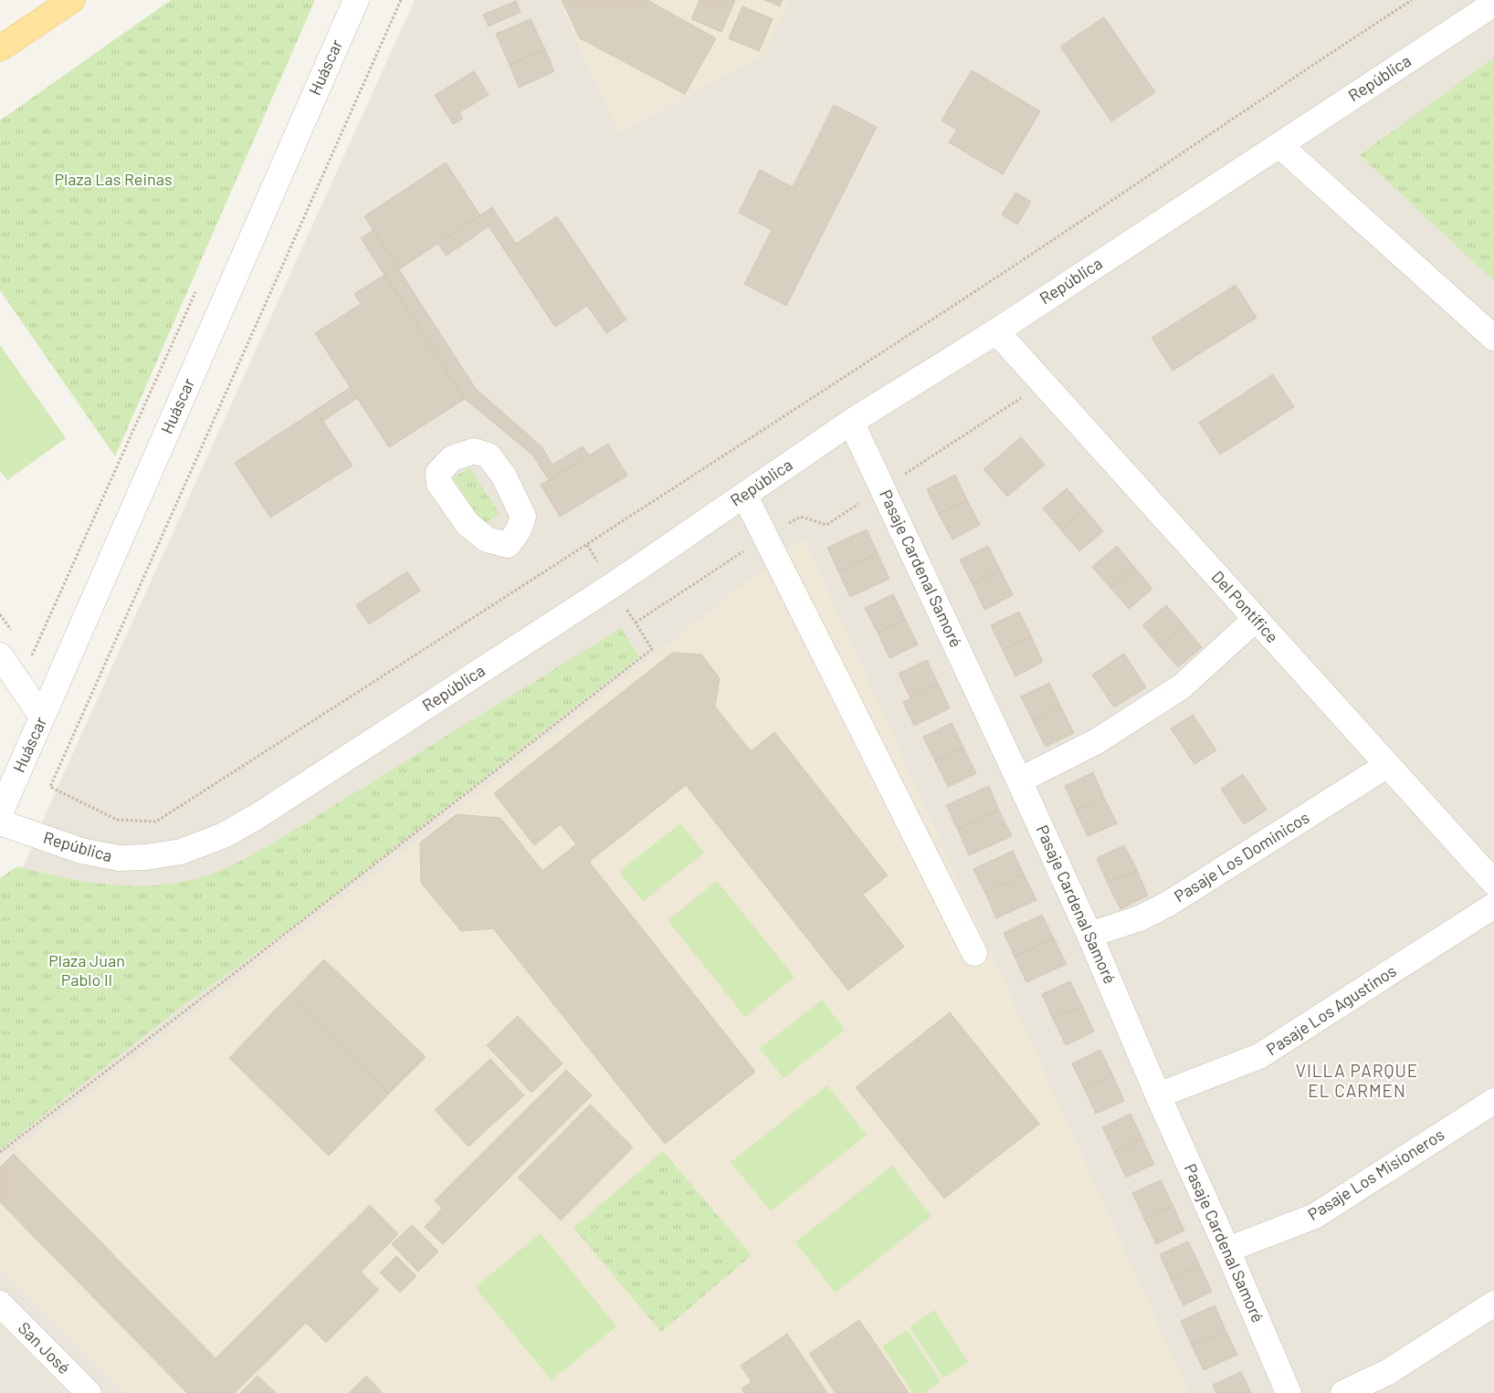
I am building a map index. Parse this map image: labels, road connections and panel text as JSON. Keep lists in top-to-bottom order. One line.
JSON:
{"streets":{"street":["Huáscar","República","Pasaje Cardenal Samoré","Del Pontífice","Pasaje Los Dominicos","Pasaje Los Agustinos","Pasaje Los Misioneros","San José"]},"crossings":[["República","Pasaje Cardenal Samoré"],["República","Del Pontífice"],["Pasaje Cardenal Samoré","Pasaje Los Dominicos"],["Pasaje Cardenal Samoré","Pasaje Los Agustinos"],["Pasaje Cardenal Samoré","Pasaje Los Misioneros"],["Del Pontífice","Pasaje Los Dominicos"]],"districts":["VILLA PARQUE EL CARMEN"],"parks":["Plaza Las Reinas","Plaza Juan Pablo II"]}
